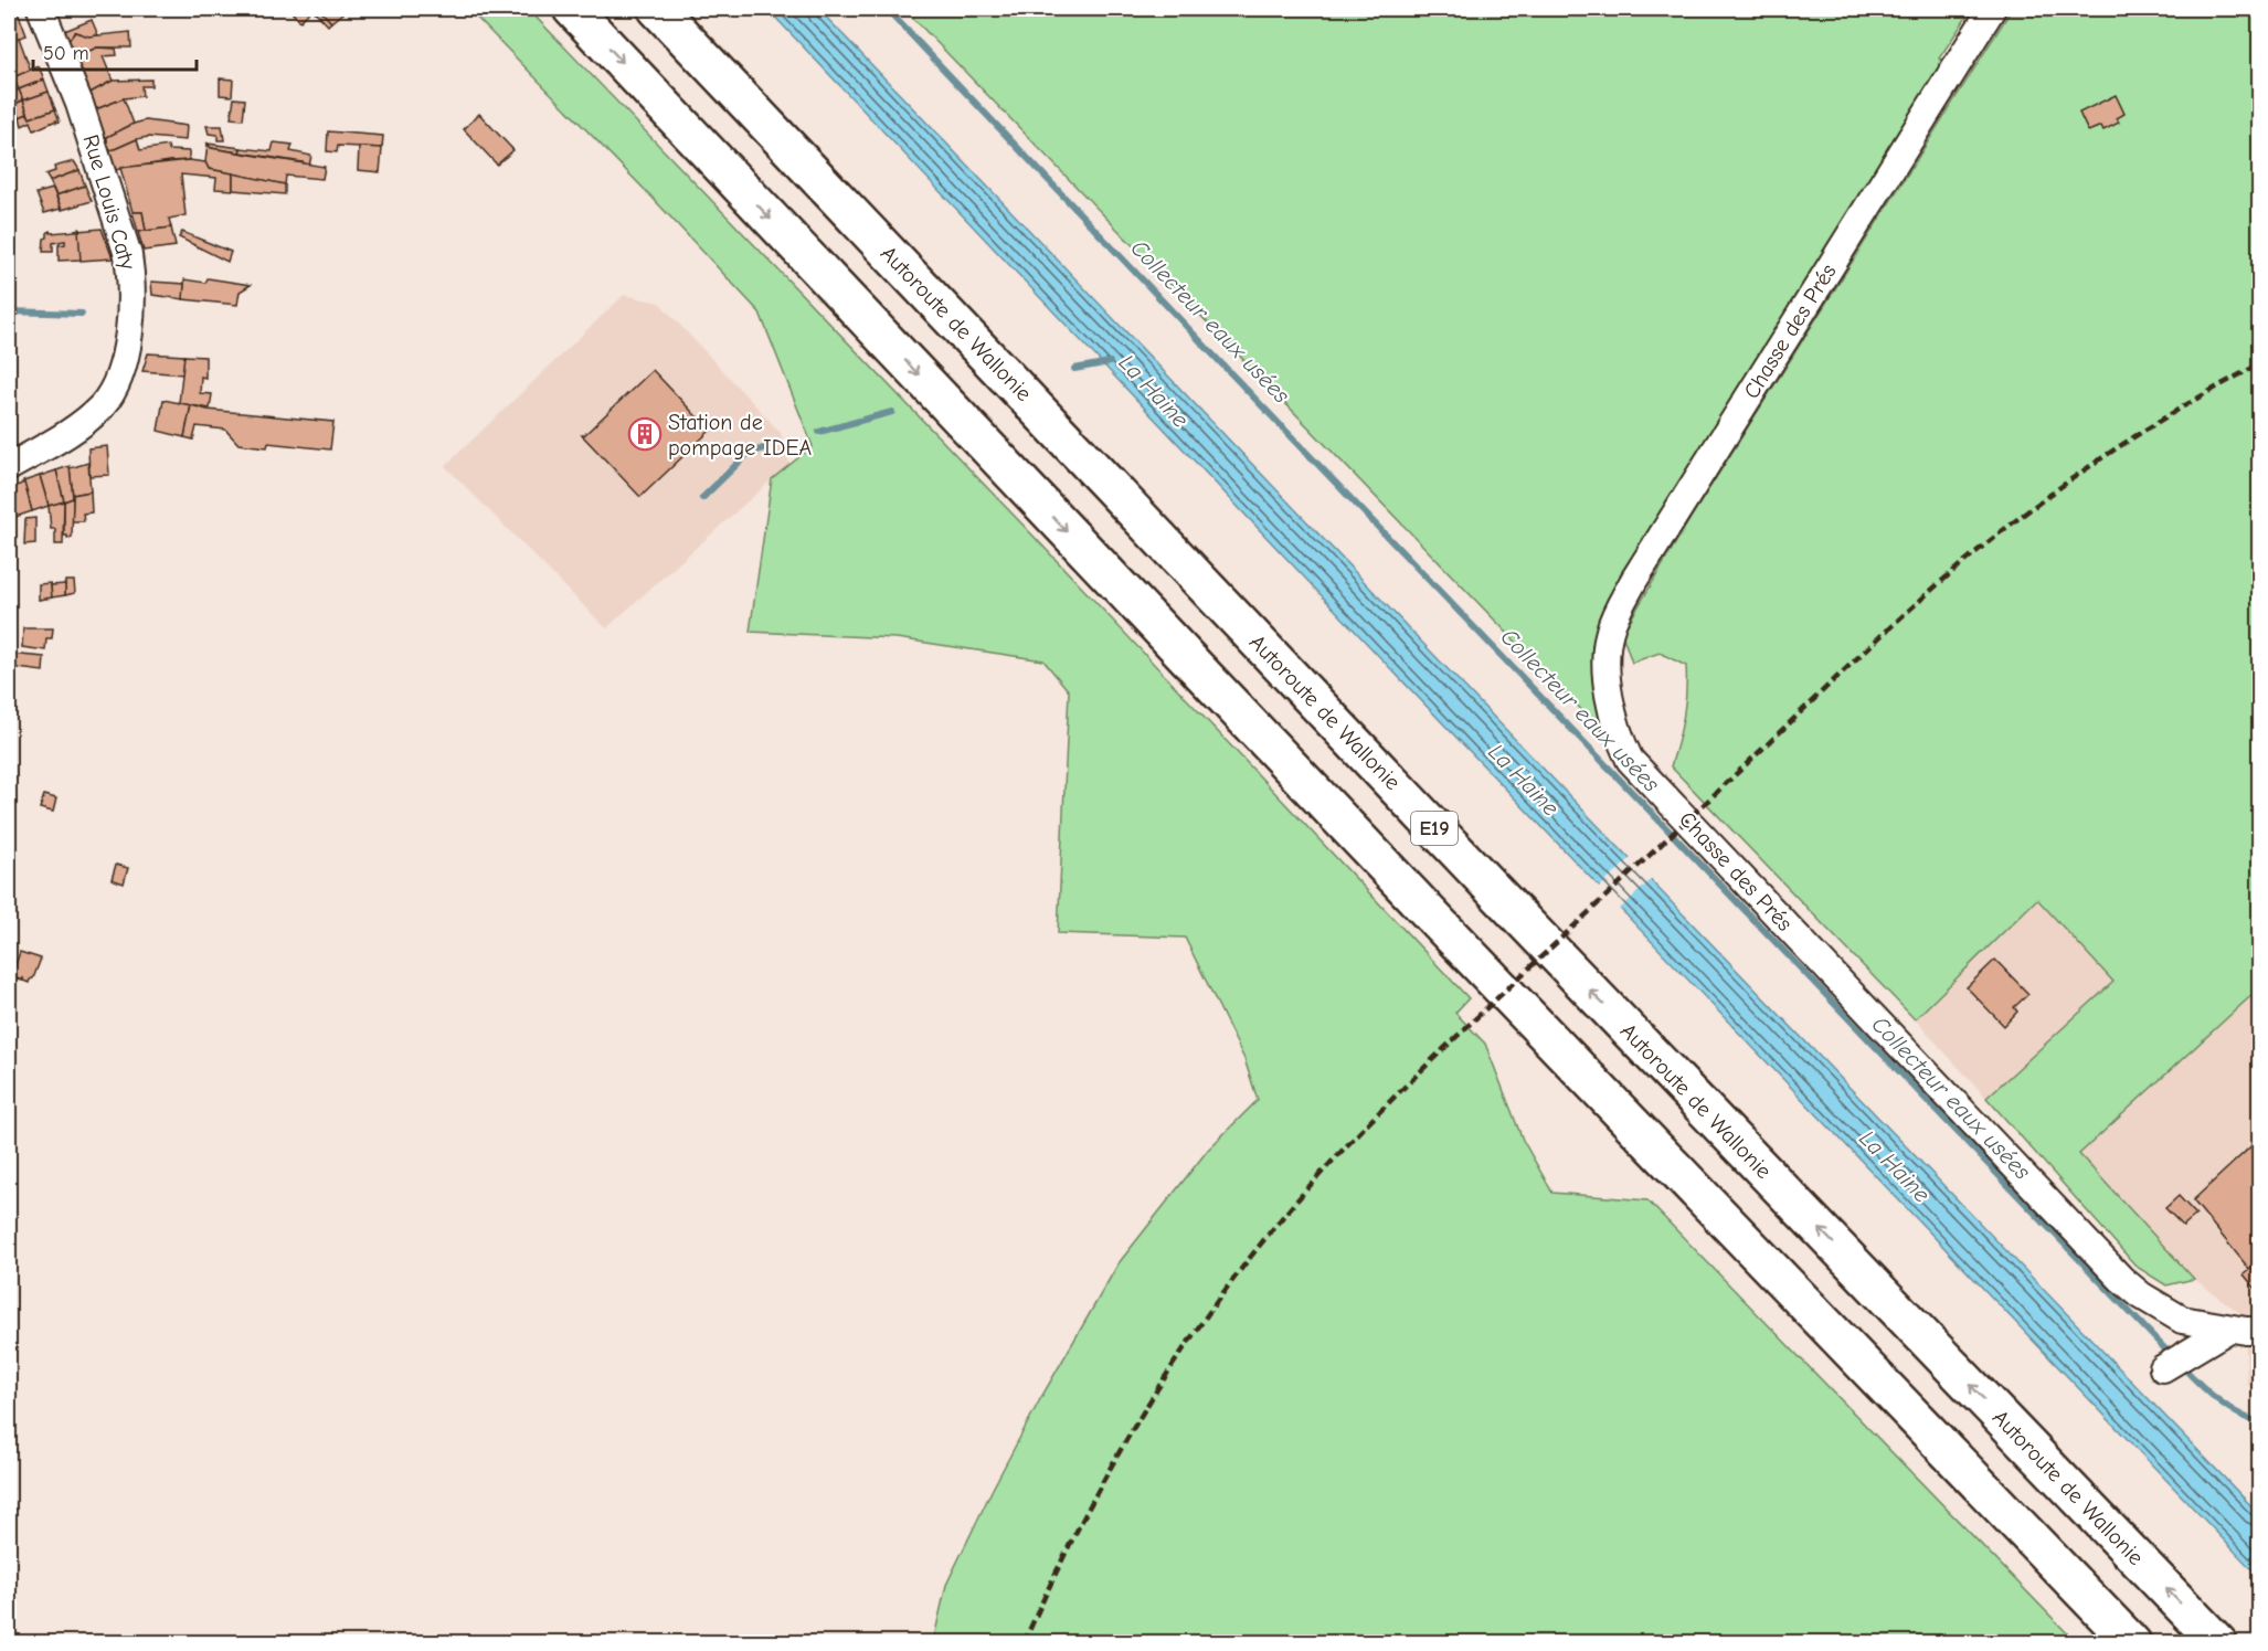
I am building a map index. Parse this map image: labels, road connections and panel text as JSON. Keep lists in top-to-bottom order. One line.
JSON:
{"streets":{"highway":["Autoroute de Wallonie","E19"],"street":["Rue Louis Caty","Chasse des Prés"]},"water":["Collecteur eaux usées","La Haine"],"places":{"building":["Station de pompage IDEA"]},"scale_bar":"50 m"}
